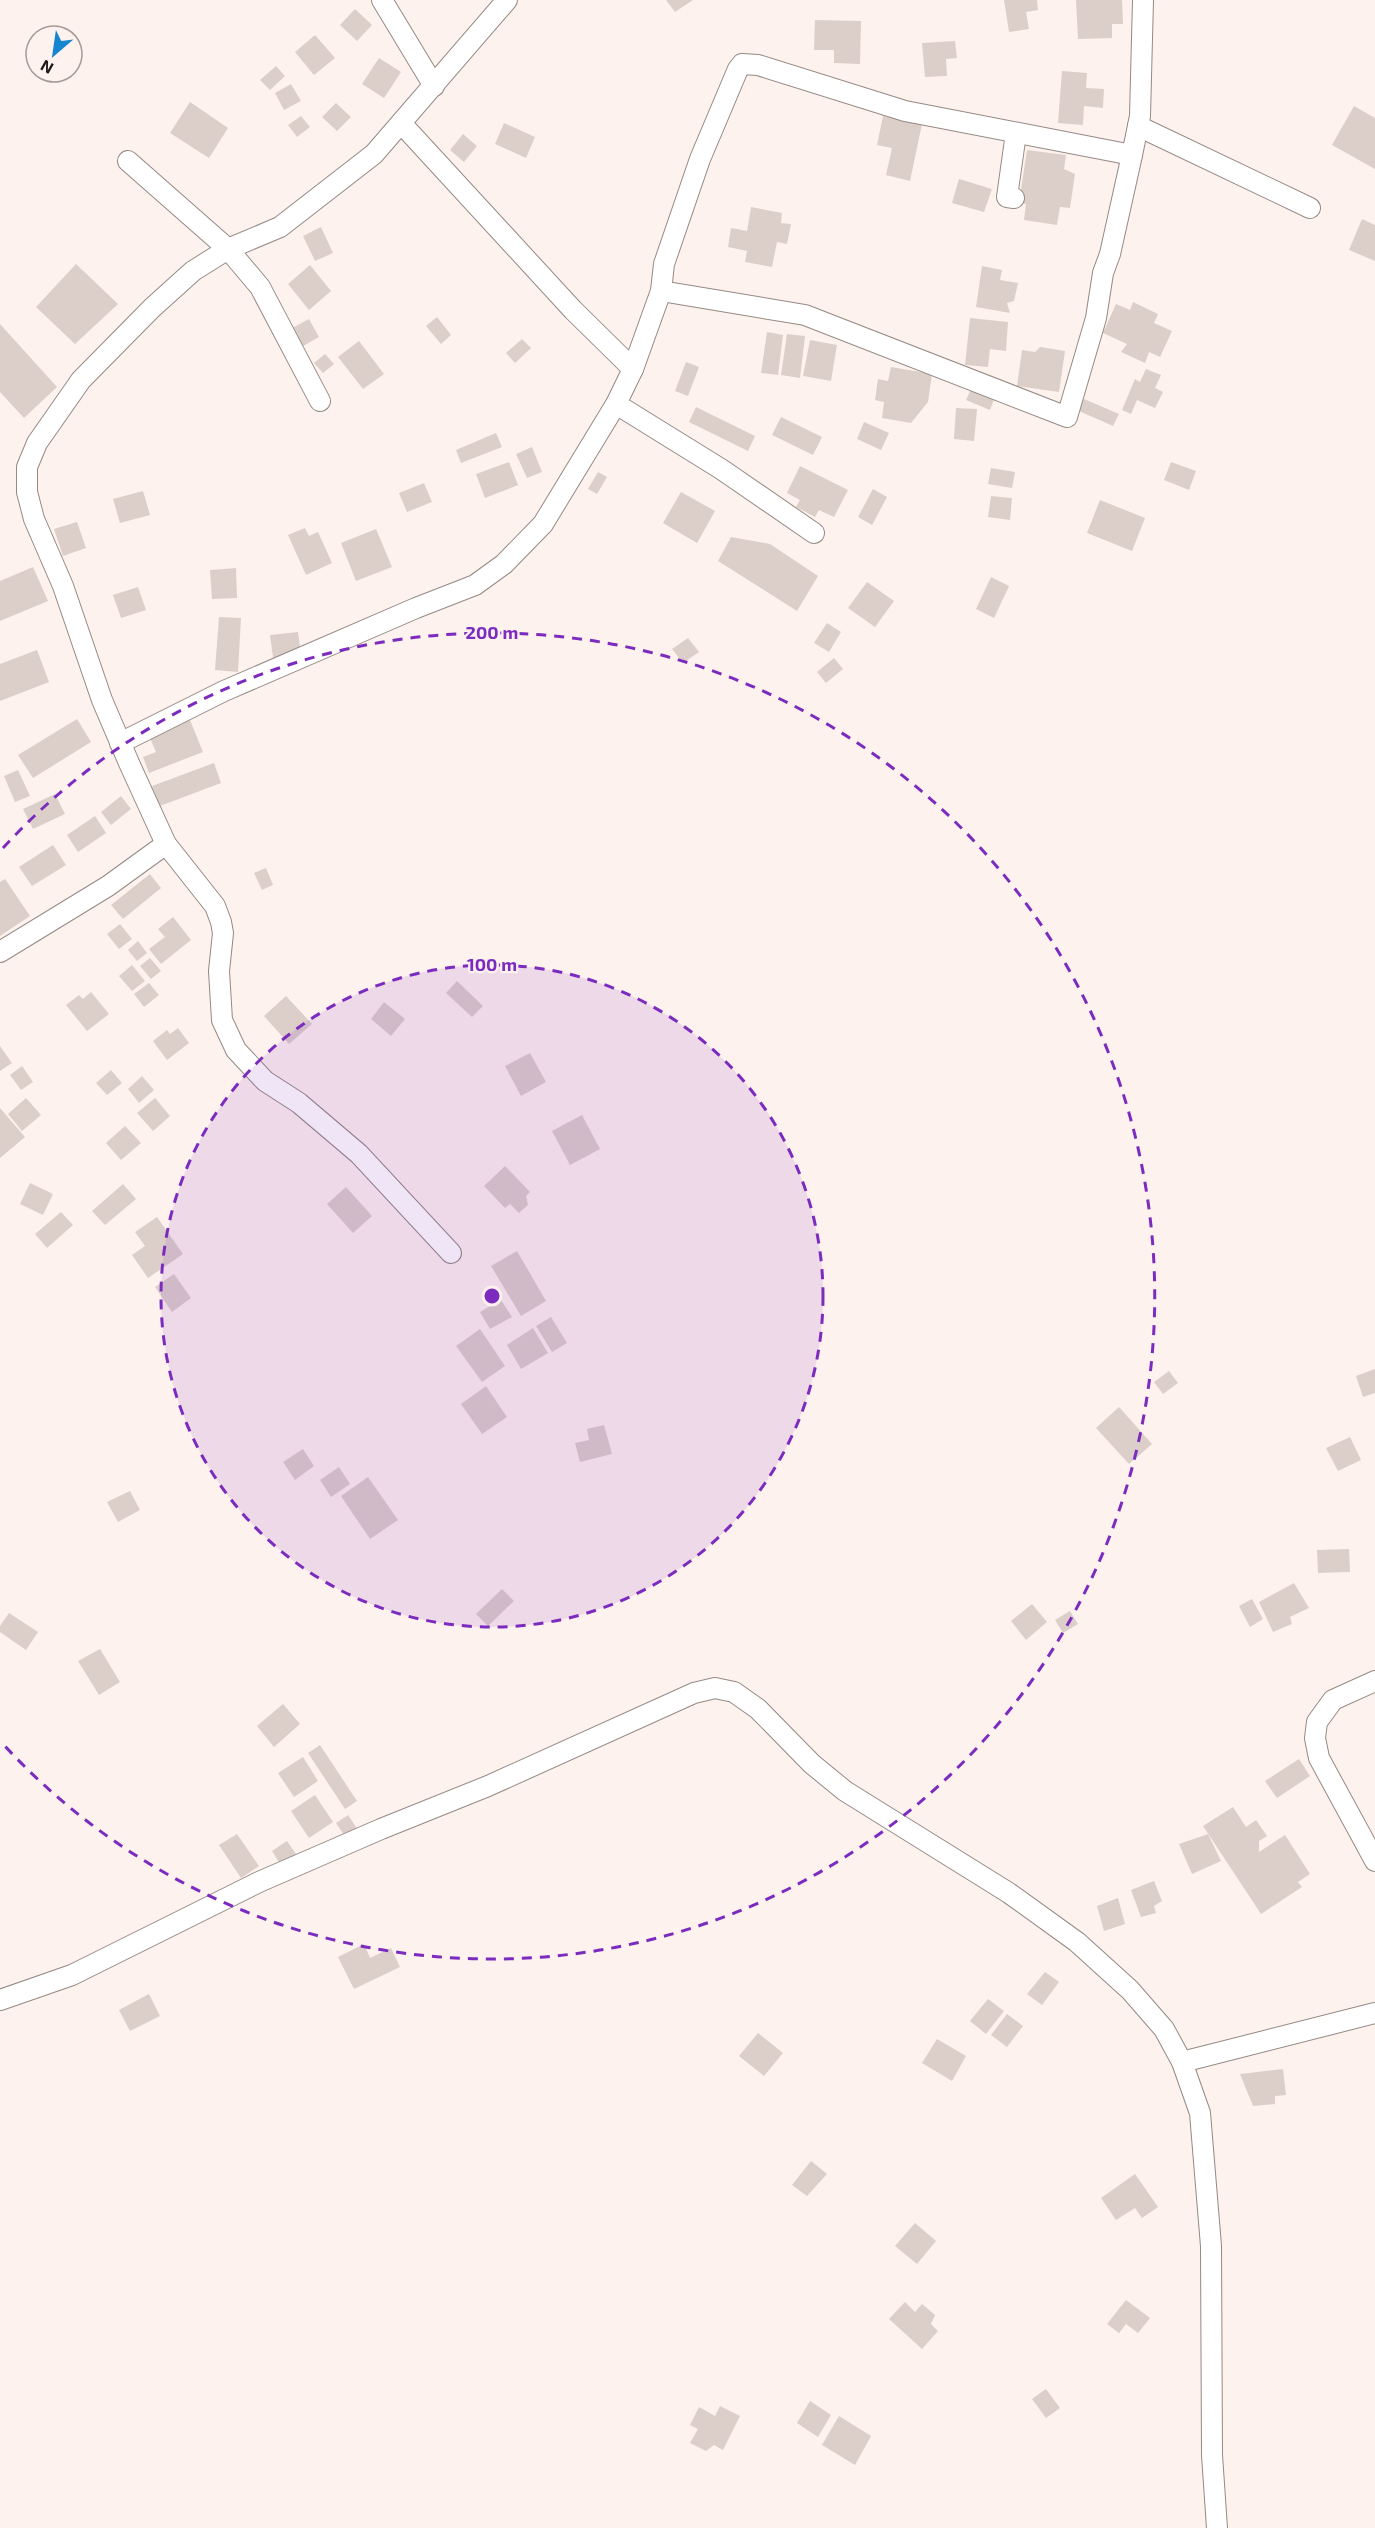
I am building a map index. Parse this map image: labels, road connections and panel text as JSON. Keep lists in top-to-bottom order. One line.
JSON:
{"north":"bottom left","rings":["200 m","100 m"]}
